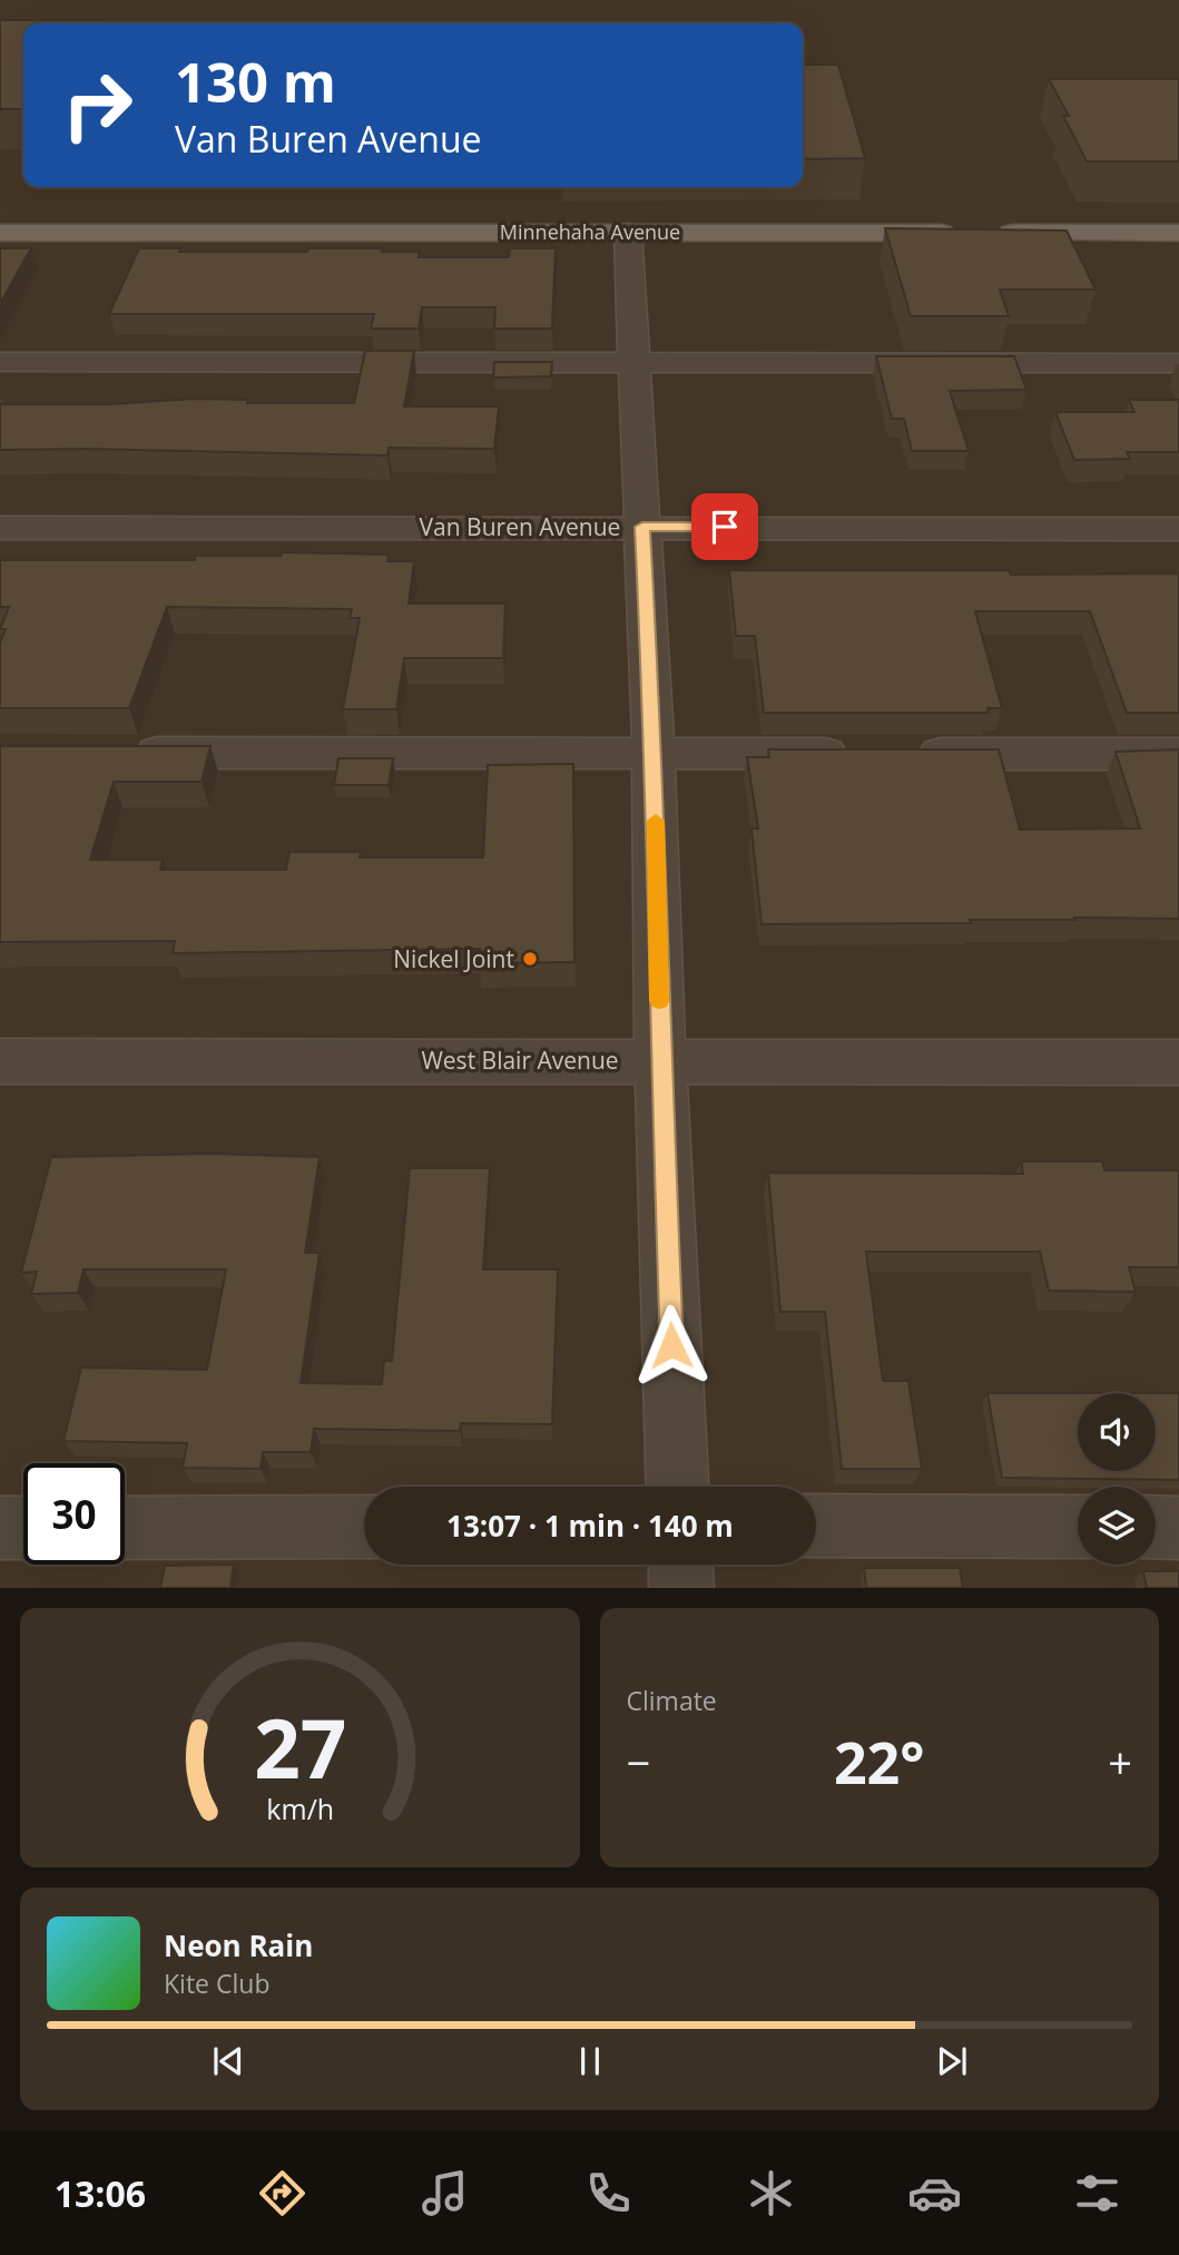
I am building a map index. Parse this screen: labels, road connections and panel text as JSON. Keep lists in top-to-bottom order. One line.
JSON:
{"streets":{"main road":["Minnehaha Avenue"],"street":["Van Buren Avenue","West Blair Avenue"]},"places":["Nickel Joint"],"page":{"turn":["130 m","Van Buren Avenue"],"limit":"30","trip":"13:07 · 1 min · 140 m","tile":"Climate","heat":["−","22°","+"],"song":["Neon Rain","Kite Club"],"tabs":"13:06","gauge":["27","km/h"]}}
